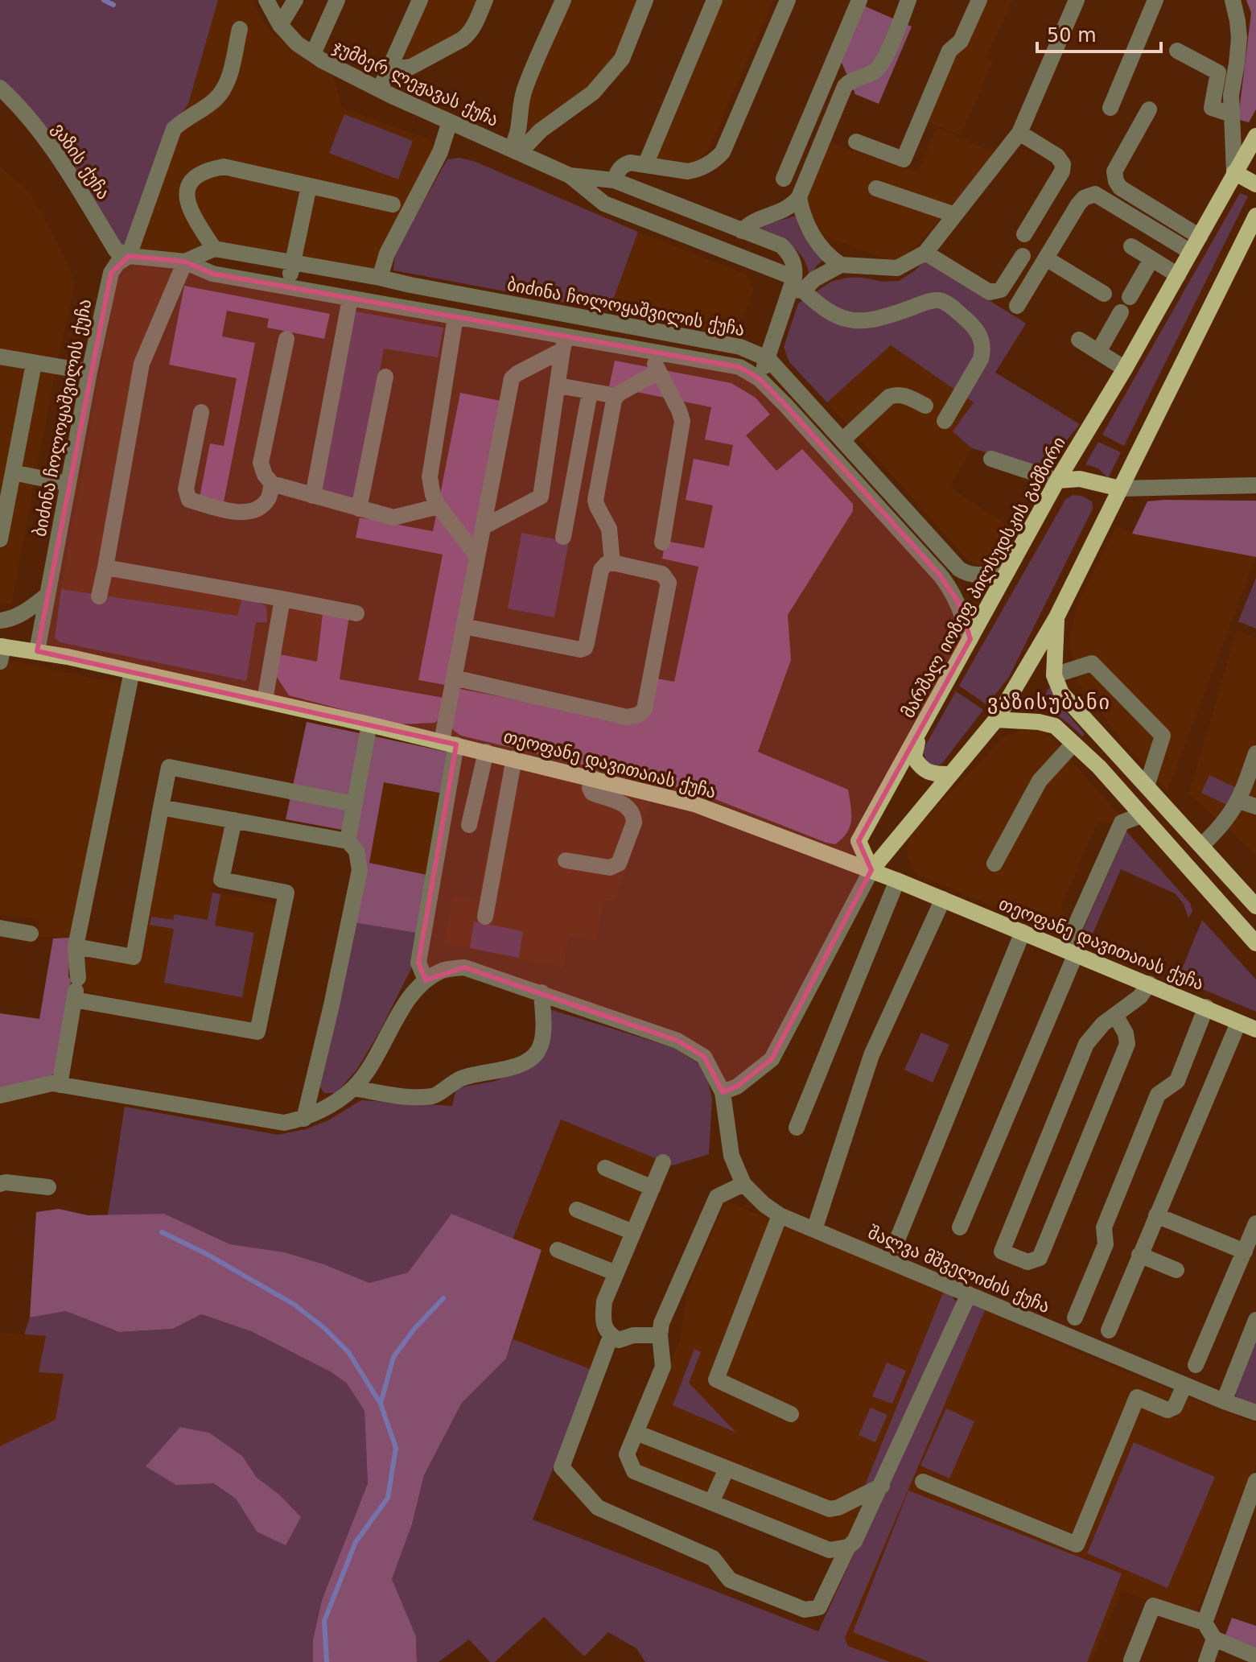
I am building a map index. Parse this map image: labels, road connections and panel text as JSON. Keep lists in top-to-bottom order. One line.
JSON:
{"streets":{"main road":["მარშალ იოზეფ პილსუდსკის გამზირი","თეოფანე დავითაიას ქუჩა"],"street":["ჯუმბერ ლეჟავას ქუჩა","ვაზის ქუჩა","ბიძინა ჩოლოყაშვილის ქუჩა","შალვა მშველიძის ქუჩა"]},"crossings":[["ვაზის ქუჩა","ბიძინა ჩოლოყაშვილის ქუჩა"],["ბიძინა ჩოლოყაშვილის ქუჩა","მარშალ იოზეფ პილსუდსკის გამზირი"],["ბიძინა ჩოლოყაშვილის ქუჩა","თეოფანე დავითაიას ქუჩა"],["მარშალ იოზეფ პილსუდსკის გამზირი","თეოფანე დავითაიას ქუჩა"]],"districts":["ვაზისუბანი"],"scale_bar":"50 m"}
